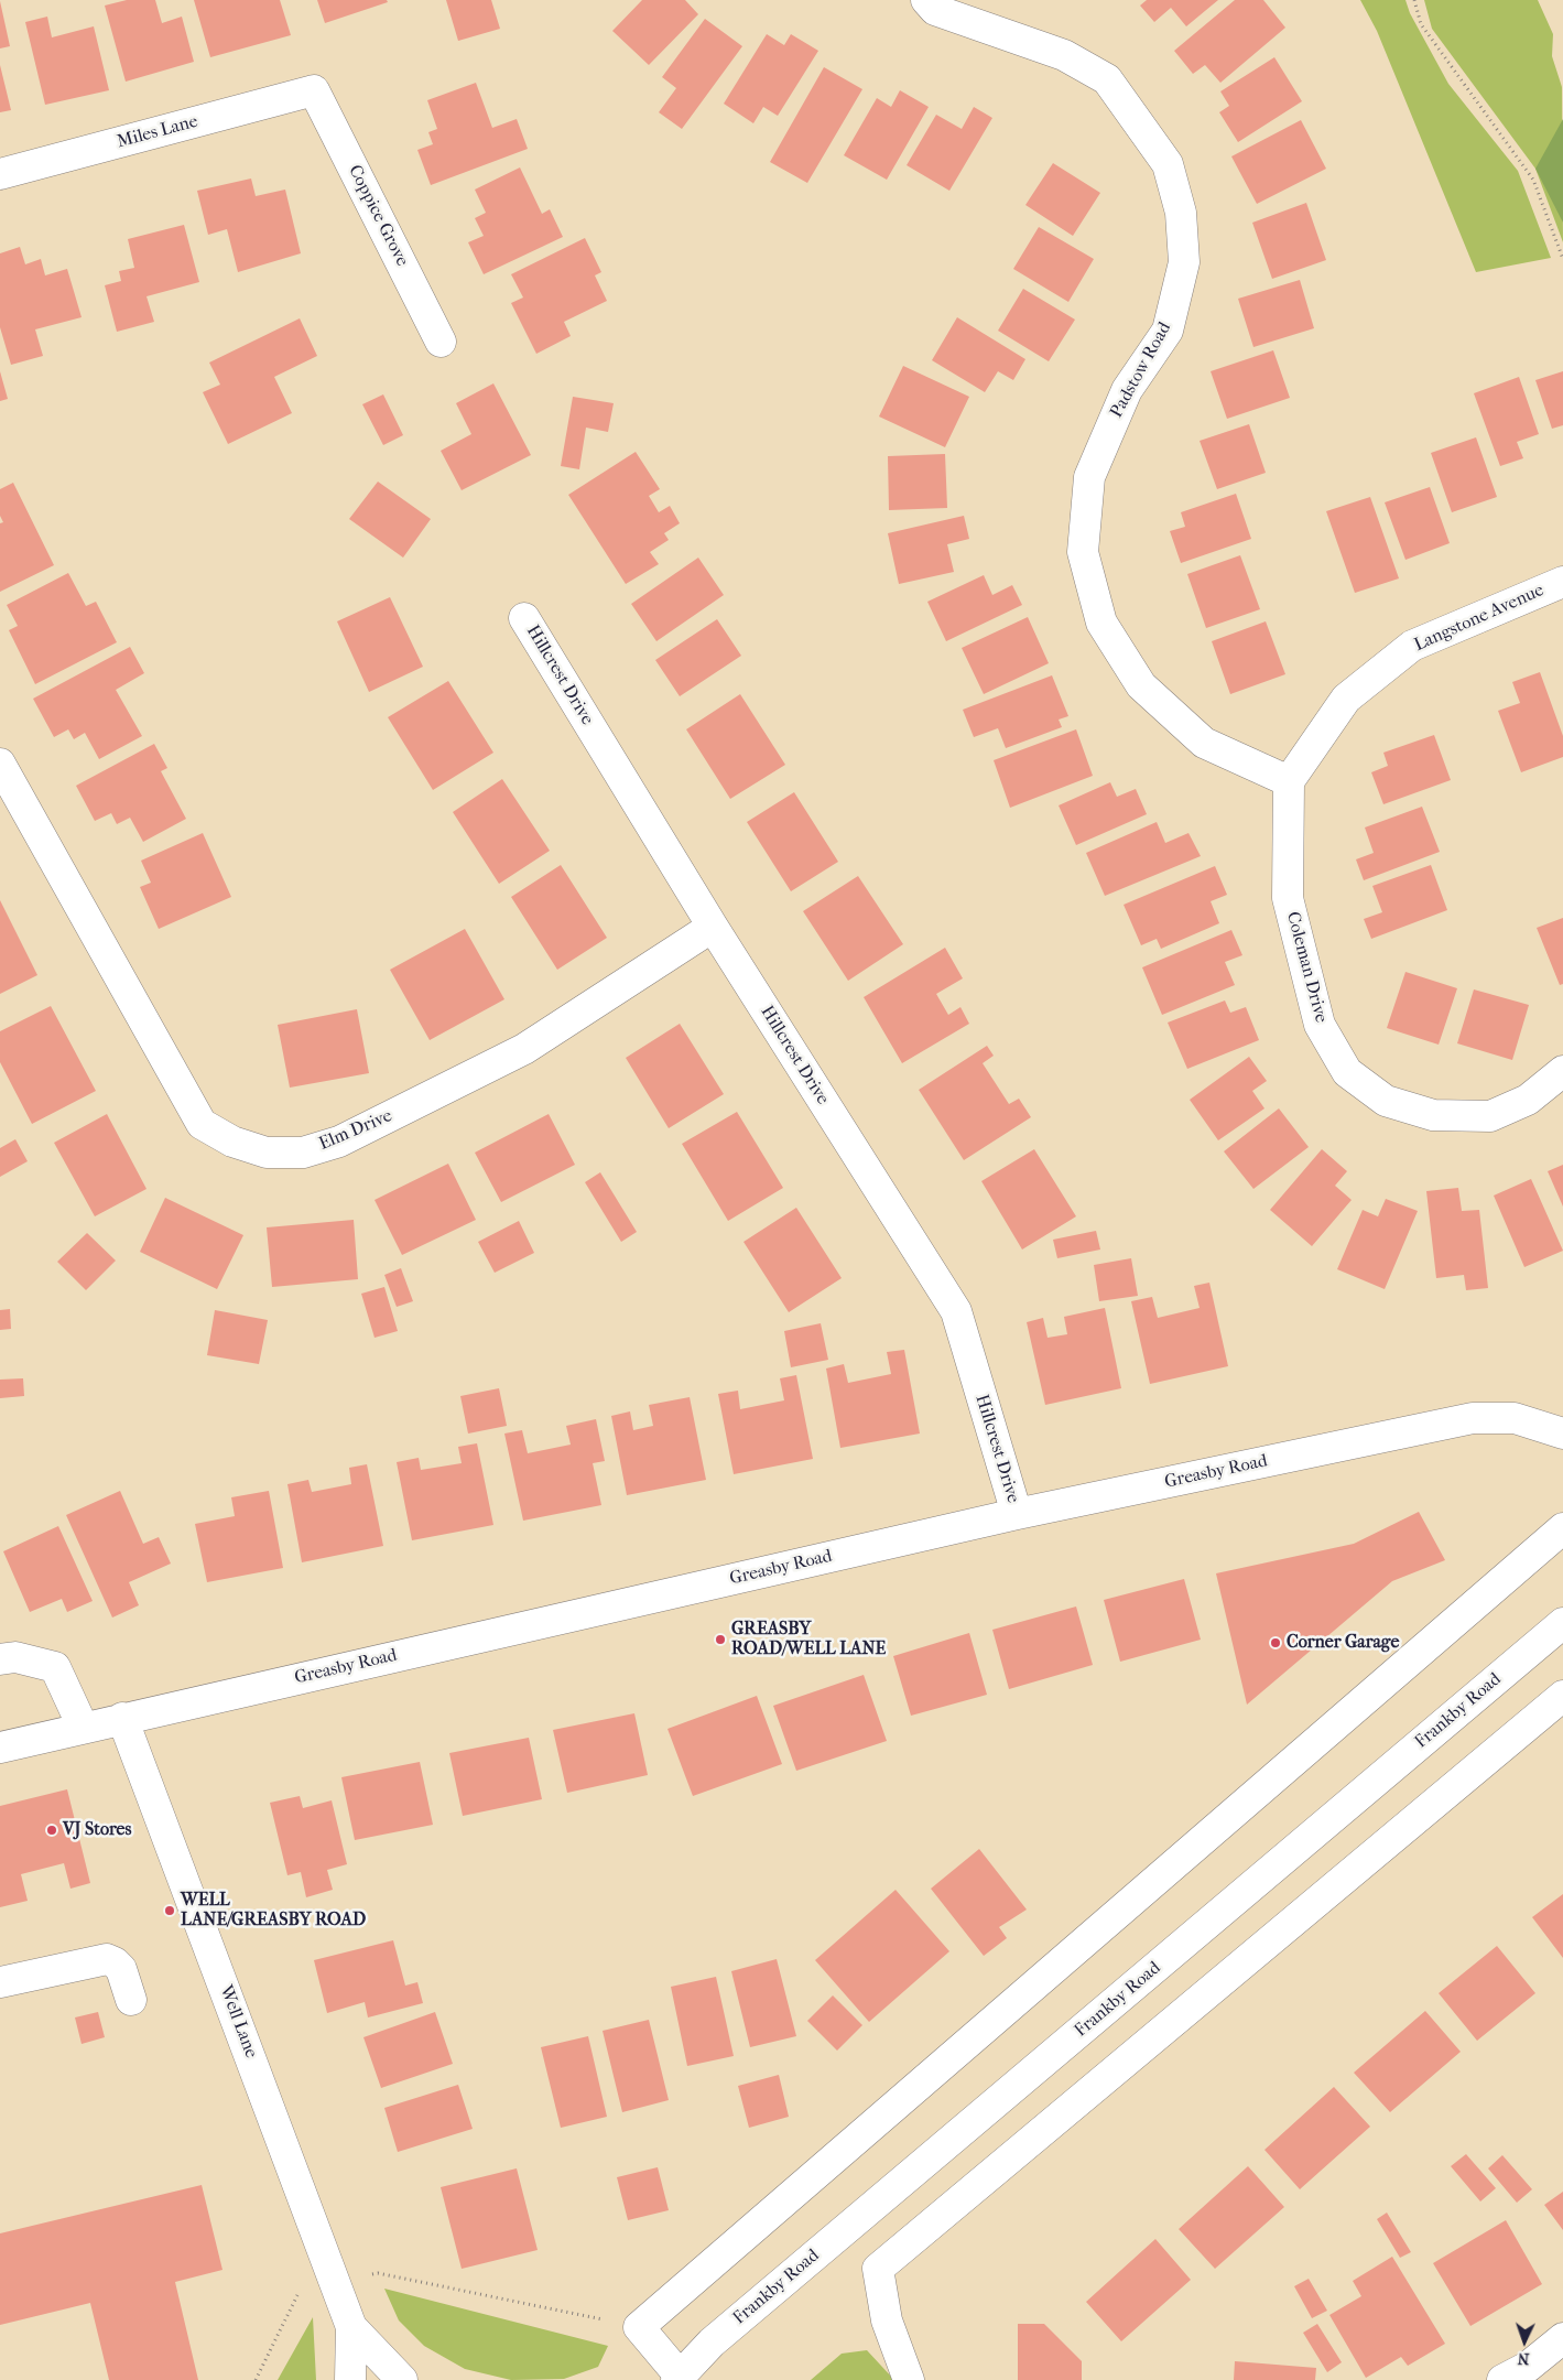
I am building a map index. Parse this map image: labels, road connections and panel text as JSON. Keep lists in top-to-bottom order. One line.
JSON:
{"streets":{"street":["Miles Lane","Coppice Grove","Padstow Road","Langstone Avenue","Hillcrest Drive","Coleman Drive","Elm Drive","Greasby Road","Frankby Road","Well Lane"]},"crossings":[["Miles Lane","Coppice Grove"],["Padstow Road","Langstone Avenue"],["Padstow Road","Coleman Drive"],["Langstone Avenue","Coleman Drive"],["Hillcrest Drive","Elm Drive"],["Hillcrest Drive","Greasby Road"],["Greasby Road","Well Lane"]],"places":["GREASBY ROAD/WELL LANE","Corner Garage","VJ Stores","WELL LANE/GREASBY ROAD"],"north":"bottom"}
